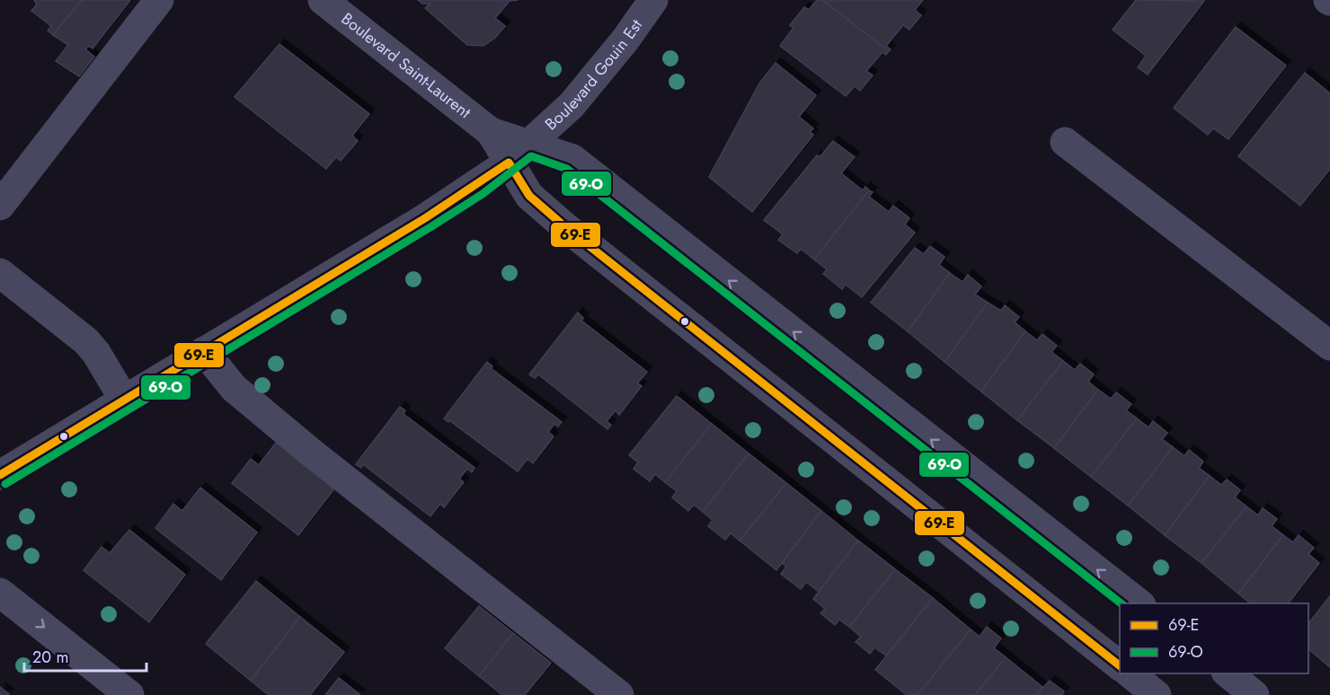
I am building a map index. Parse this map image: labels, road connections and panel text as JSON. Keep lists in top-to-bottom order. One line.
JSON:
{"streets":{"street":["Boulevard Saint-Laurent","Boulevard Gouin Est"]},"crossings":[["Boulevard Saint-Laurent","Boulevard Gouin Est"]],"lines":["transit line 69-O","transit line 69-E"],"legend":["69-E","69-O"],"scale_bar":"20 m"}
